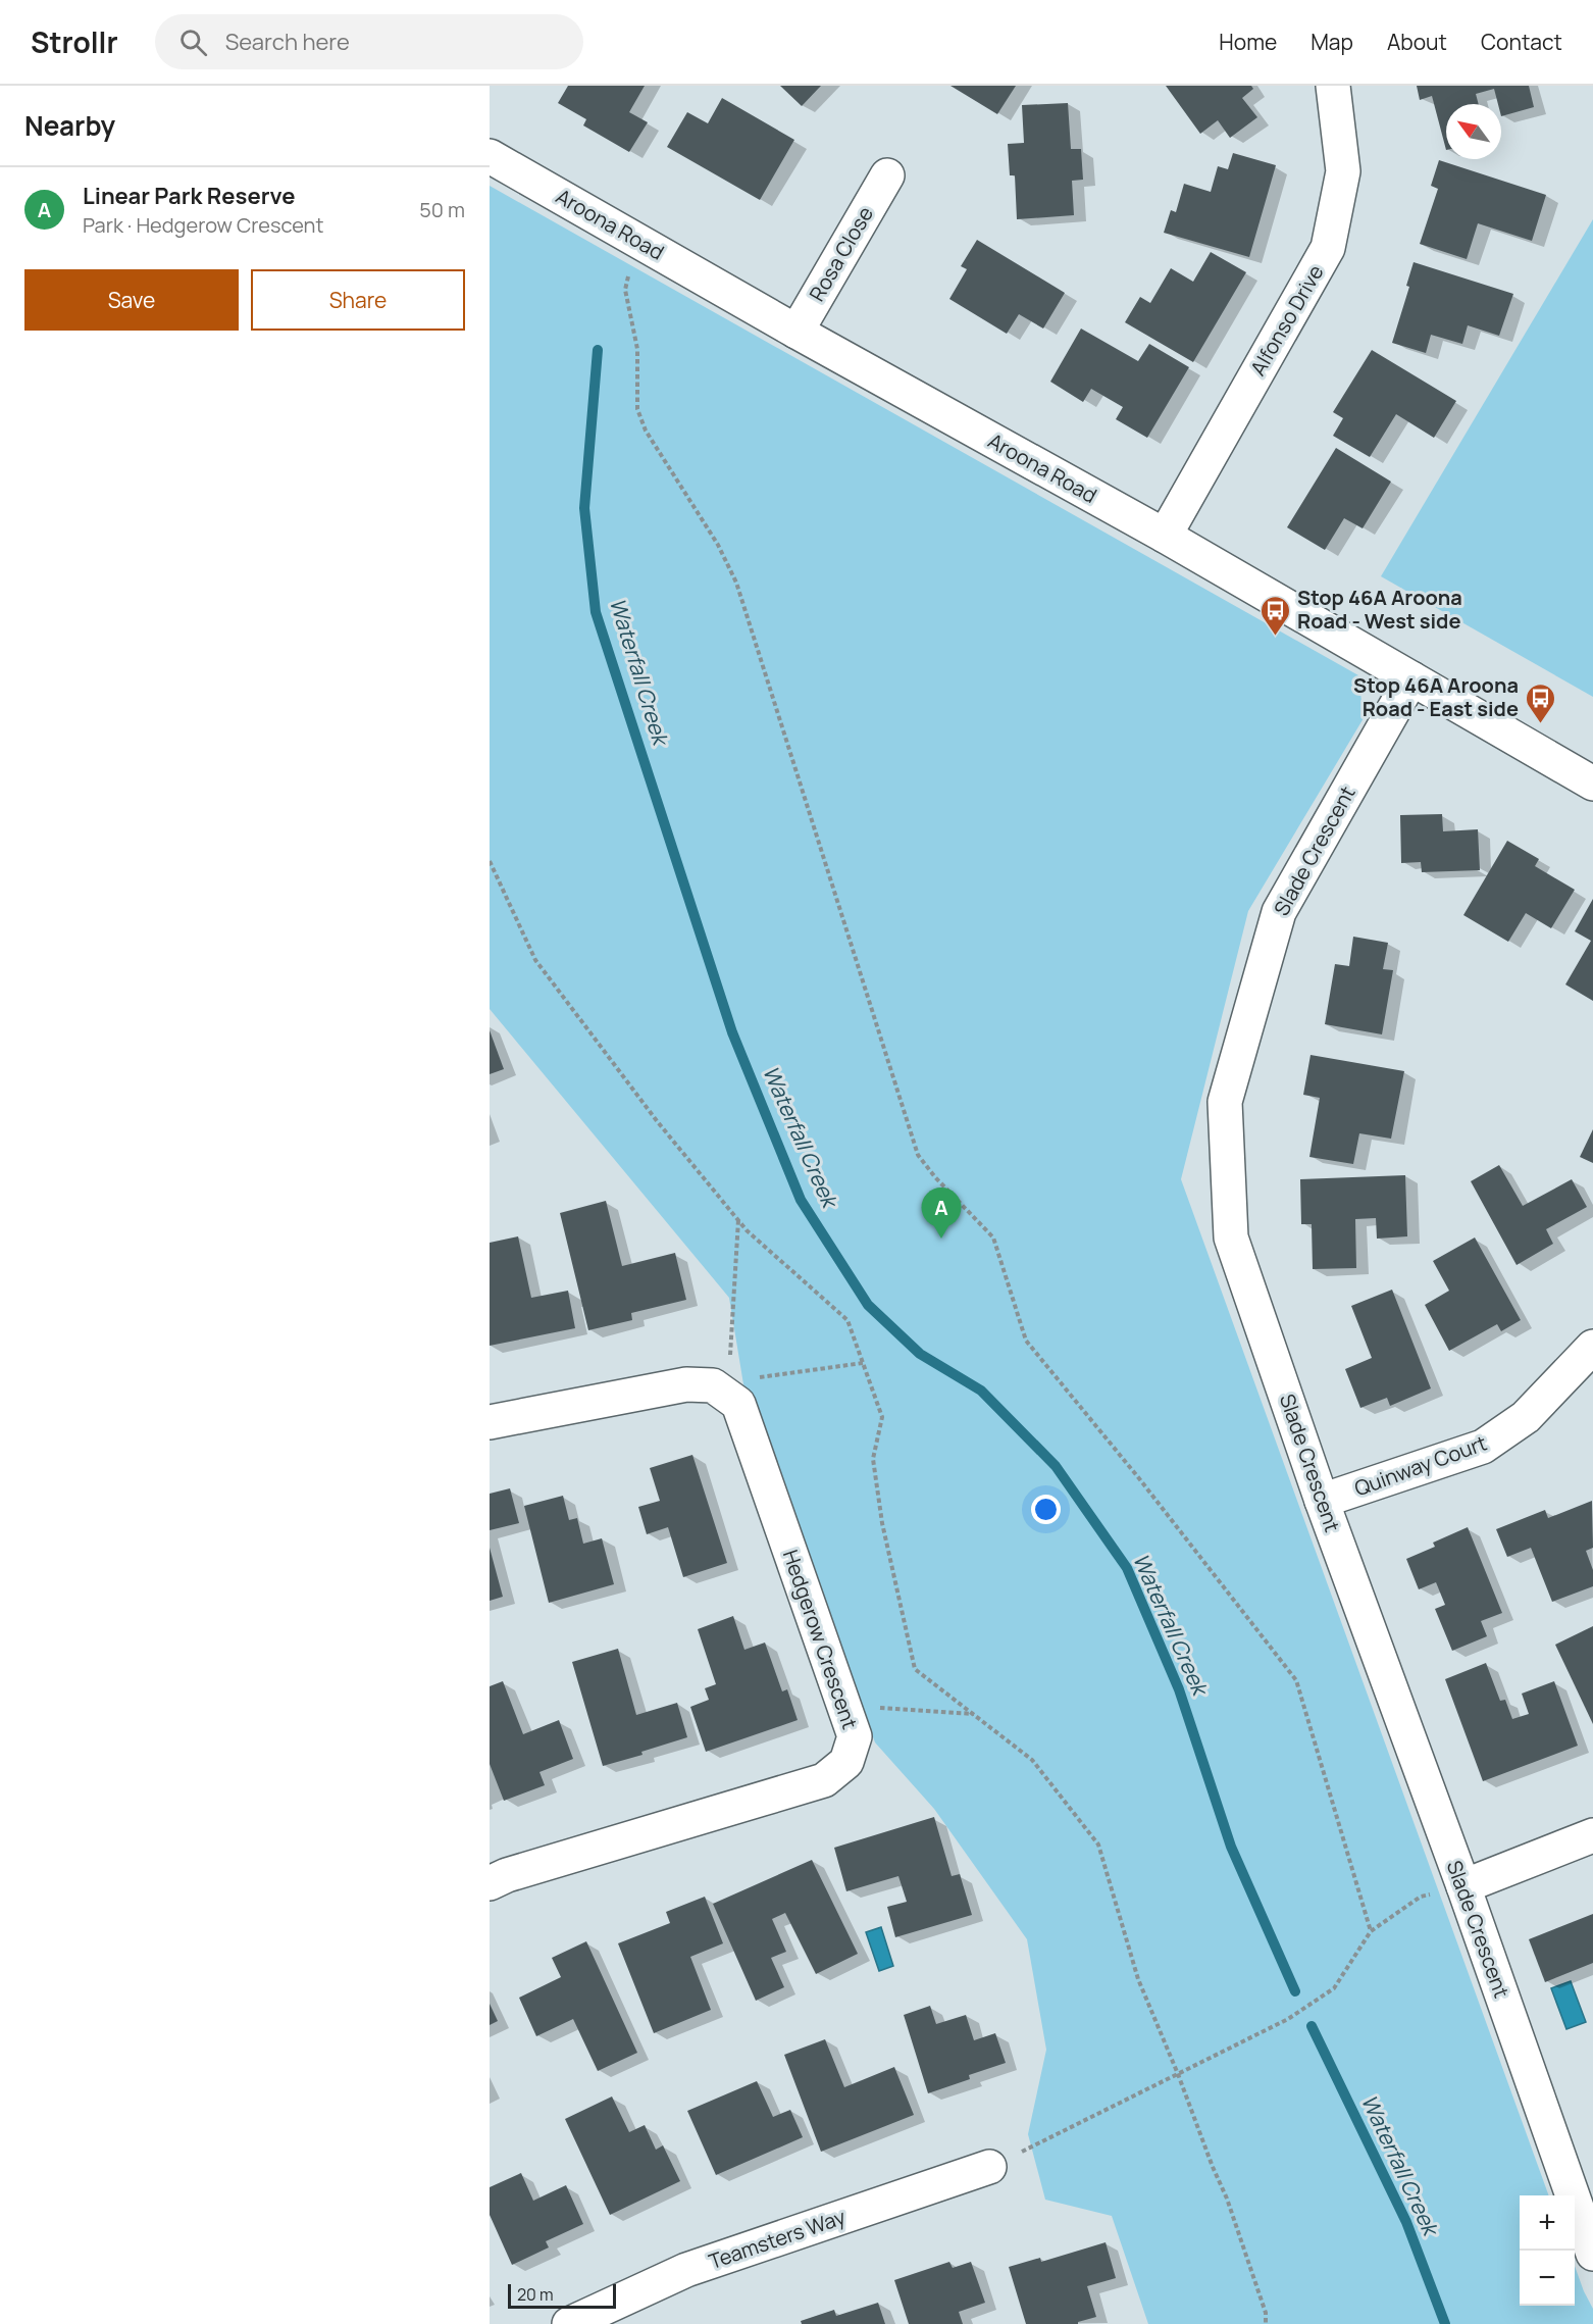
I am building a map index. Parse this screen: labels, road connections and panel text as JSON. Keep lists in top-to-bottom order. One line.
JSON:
{"streets":{"street":["Aroona Road","Rosa Close","Alfonso Drive","Slade Crescent","Quinway Court","Hedgerow Crescent","Teamsters Way"]},"crossings":[["Aroona Road","Rosa Close"],["Aroona Road","Alfonso Drive"],["Aroona Road","Slade Crescent"],["Slade Crescent","Quinway Court"]],"water":["Waterfall Creek"],"places":{"bus stop":["Stop 46A Aroona Road - West side","Stop 46A Aroona Road - East side"]},"scale_bar":"20 m","north":"top left","page":{"header":"Strollr","search":"Search here","nav":["Home","Map","About","Contact"],"heading":"Nearby","list":[{"mark":"A","name":"Linear Park Reserve","note":"Park · Hedgerow Crescent","value":"50 m"}],"buttons":["Save","Share"],"pins":"A","map_buttons":["+","−"],"scale":"20 m"}}
